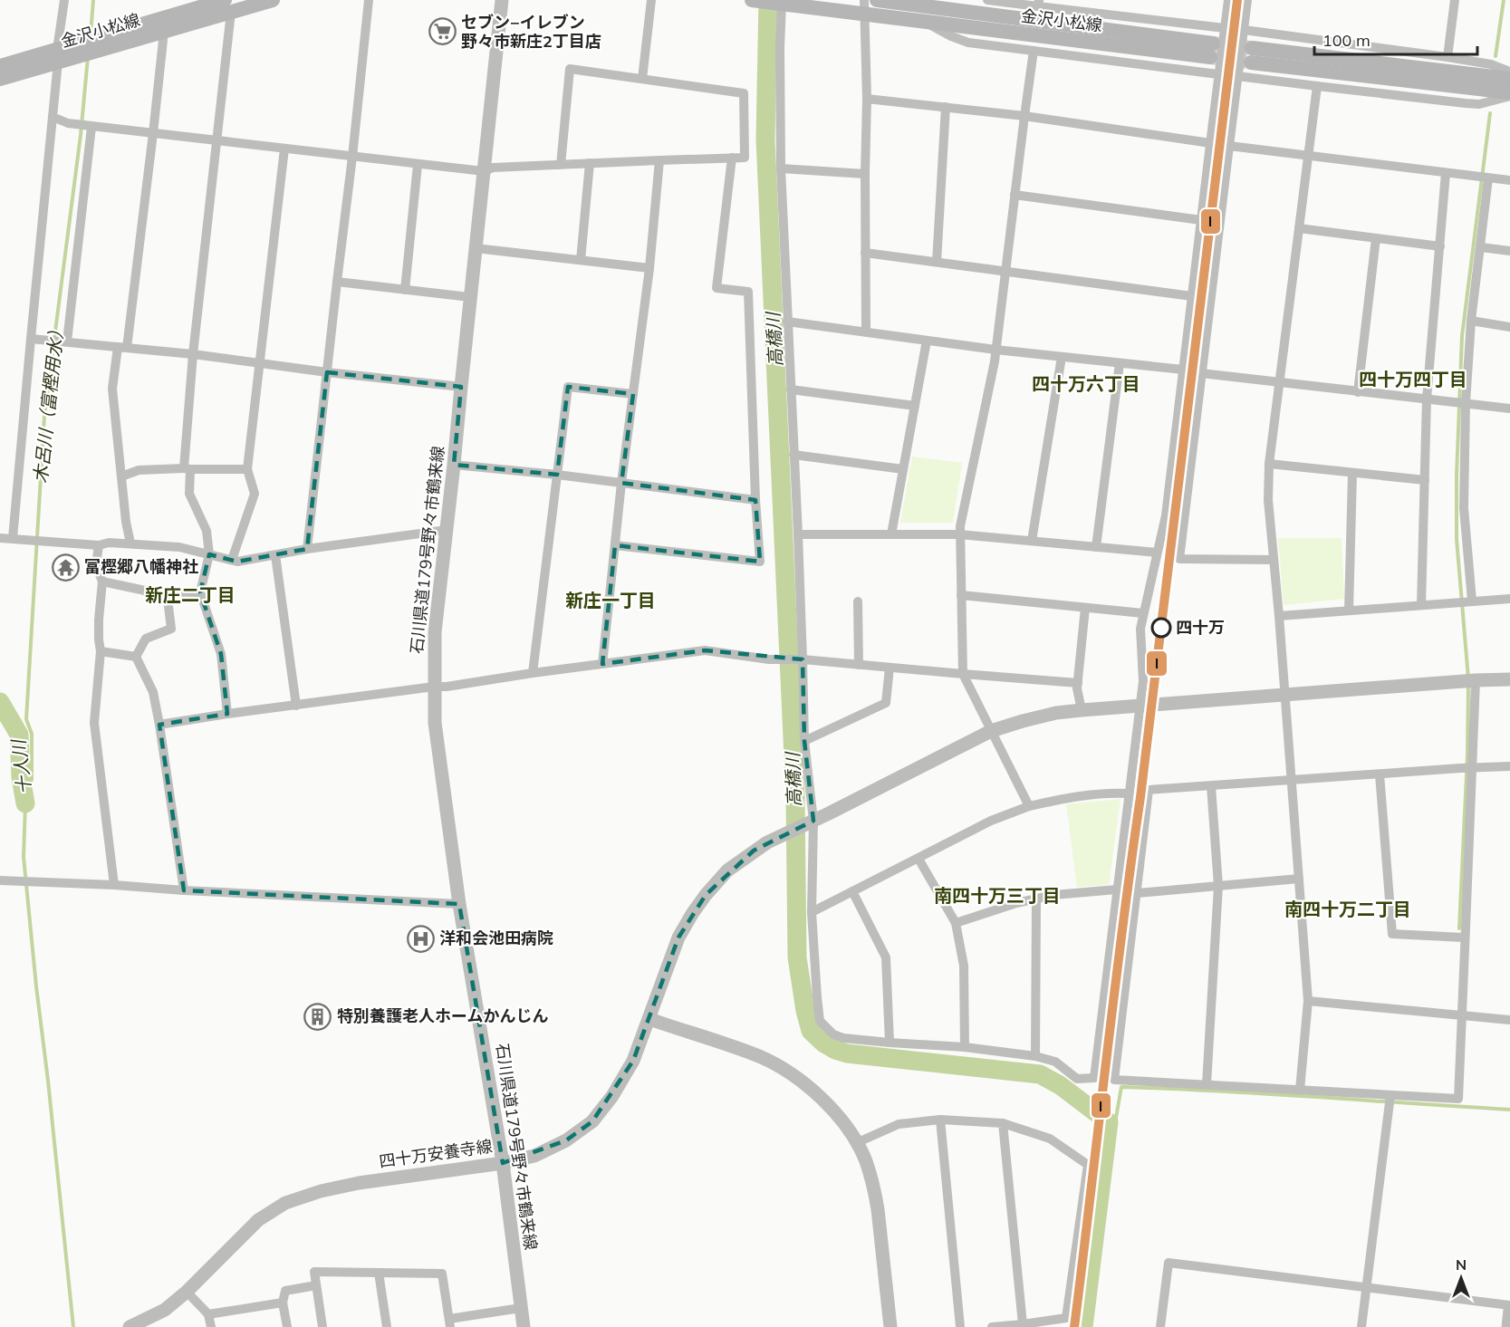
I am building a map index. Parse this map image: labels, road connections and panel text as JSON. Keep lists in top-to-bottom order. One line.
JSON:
{"streets":{"main road":["金沢小松線"],"street":["石川県道179号野々市鶴来線","四十万安養寺線"]},"crossings":[["石川県道179号野々市鶴来線","四十万安養寺線"]],"districts":["四十万四丁目","四十万六丁目","新庄二丁目","新庄一丁目","南四十万三丁目","南四十万二丁目"],"water":["高橋川","木呂川（富樫用水）","十人川"],"places":{"supermarket":["セブン−イレブン 野々市新庄2丁目店"],"temple":["富樫郷八幡神社"],"other":["四十万"],"hospital":["洋和会池田病院"],"building":["特別養護老人ホームかんじん"]},"lines":["transit line I"],"scale_bar":"100 m","north":"top"}
